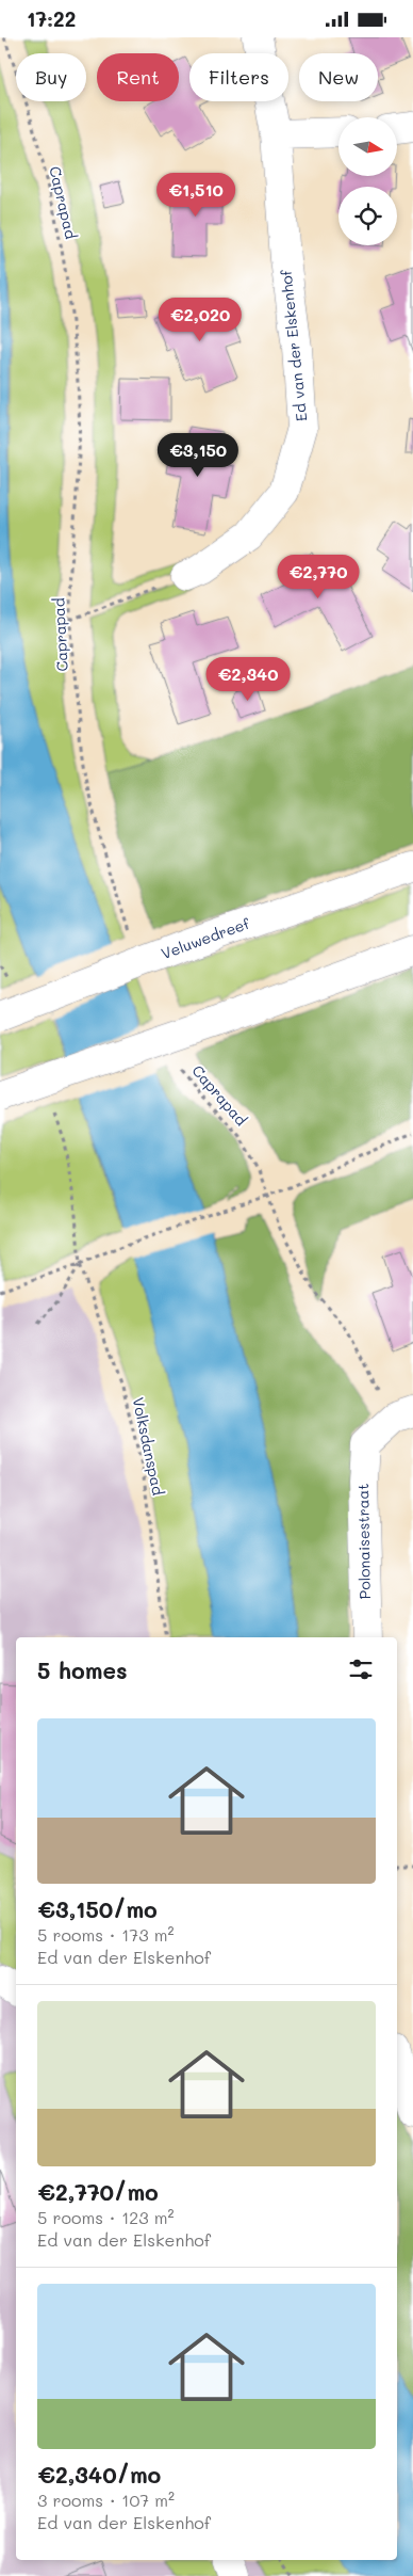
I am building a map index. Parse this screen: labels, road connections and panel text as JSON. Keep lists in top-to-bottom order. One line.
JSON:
{"streets":{"street":["Ed van der Elskenhof","Veluwedreef","Polonaisestraat"],"path":["Caprapad","Volksdanspad"]},"crossings":[["Caprapad","Polonaisestraat"]],"north":"right","page":{"status":"17:22","chip":["Buy","Rent","Filters","New"],"price":["€1,510","€2,020","€3,150","€2,770","€2,340"],"heading":"5 homes","list":[{"name":"€3,150/mo","note":"5 rooms · 173 m² · Ed van der Elskenhof"},{"name":"€2,770/mo","note":"5 rooms · 123 m² · Ed van der Elskenhof"},{"name":"€2,340/mo","note":"3 rooms · 107 m² · Ed van der Elskenhof"}]}}
